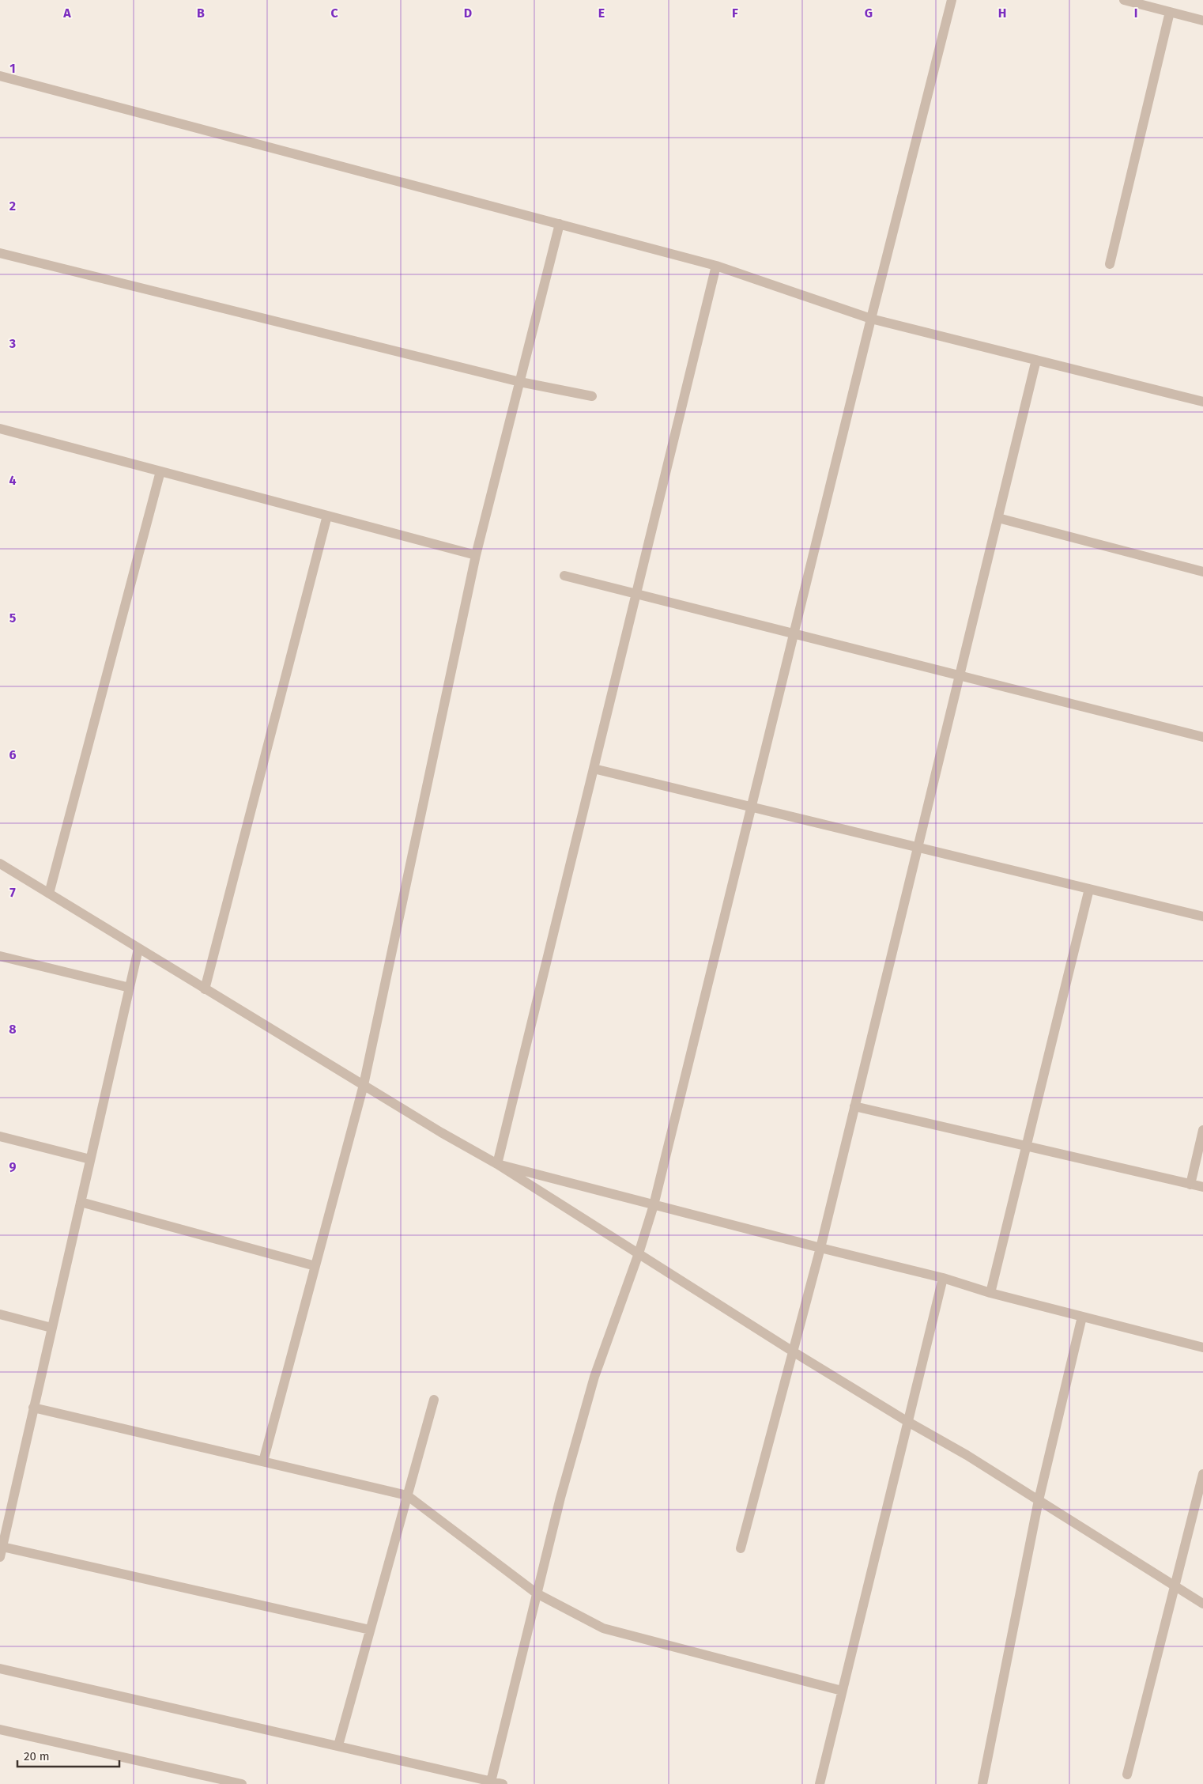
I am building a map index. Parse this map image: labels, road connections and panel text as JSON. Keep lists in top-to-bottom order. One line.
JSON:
{"scale_bar":"20 m","grid":{"columns":["A","B","C","D","E","F","G","H","I"],"rows":["1","2","3","4","5","6","7","8","9"]}}
